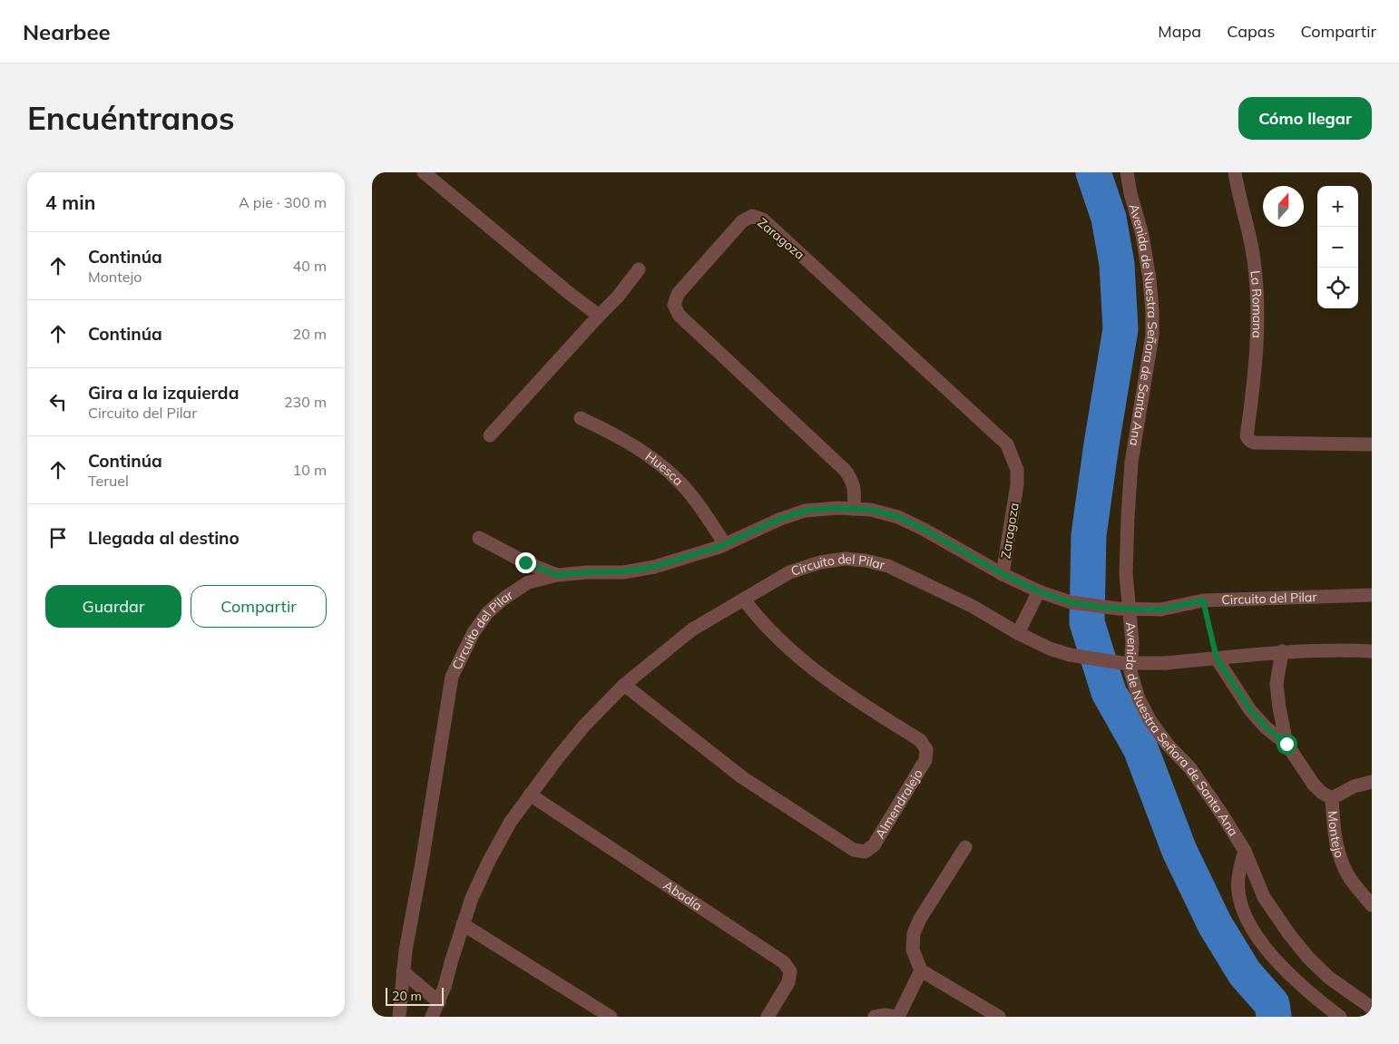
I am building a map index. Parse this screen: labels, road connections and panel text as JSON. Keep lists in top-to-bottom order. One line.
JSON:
{"streets":{"street":["Zaragoza","La Romana","Avenida de Nuestra Señora de Santa Ana","Huesca","Circuito del Pilar","Almendralejo","Montejo","Abadía"]},"crossings":[["Zaragoza","Circuito del Pilar"],["Huesca","Circuito del Pilar"],["Circuito del Pilar","Almendralejo"],["Circuito del Pilar","Montejo"],["Circuito del Pilar","Abadía"]],"scale_bar":"20 m","north":"top","page":{"header":"Nearbee","nav":["Mapa","Capas","Compartir"],"buttons":["Cómo llegar",["Guardar","Compartir"]],"title":"Encuéntranos","heading":["4 min","A pie · 300 m"],"map_buttons":["+","−"],"list":[["Continúa","Montejo","40 m"],["Continúa","20 m"],["Gira a la izquierda","Circuito del Pilar","230 m"],["Continúa","Teruel","10 m"],"Llegada al destino"],"scale":"20 m"}}
